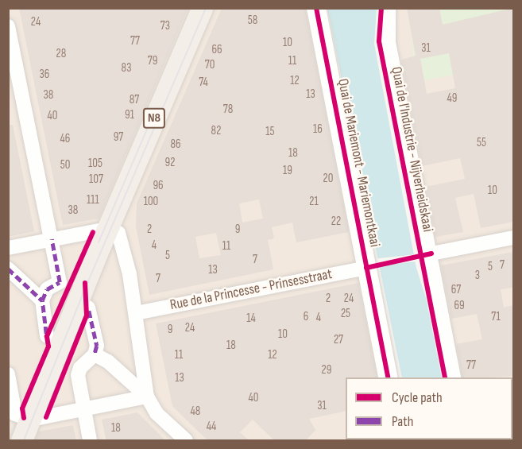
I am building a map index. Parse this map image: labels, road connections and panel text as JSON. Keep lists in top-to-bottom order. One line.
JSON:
{"streets":{"main road":["N8"],"street":["Quai de l'Industrie - Nijverheidskaai","Quai de Mariemont - Mariemontkaai","Rue de la Princesse - Prinsesstraat"]},"crossings":[["Quai de Mariemont - Mariemontkaai","Rue de la Princesse - Prinsesstraat"]],"house_numbers":["58","24","73","77","10","31","66","28","79","11","70","83","36","12","74","13","38","49","87","78","91","40","16","82","15","97","46","55","86","18","92","105","50","19","20","107","96","10","111","100","21","38","22","2","9","4","11","5","7","7","5","13","3","7","67","2","24","69","25","6","71","4","14","24","9","10","27","18","11","12","77","29","13","40","31","48","44","18"],"legend":["Cycle path","Path"]}
